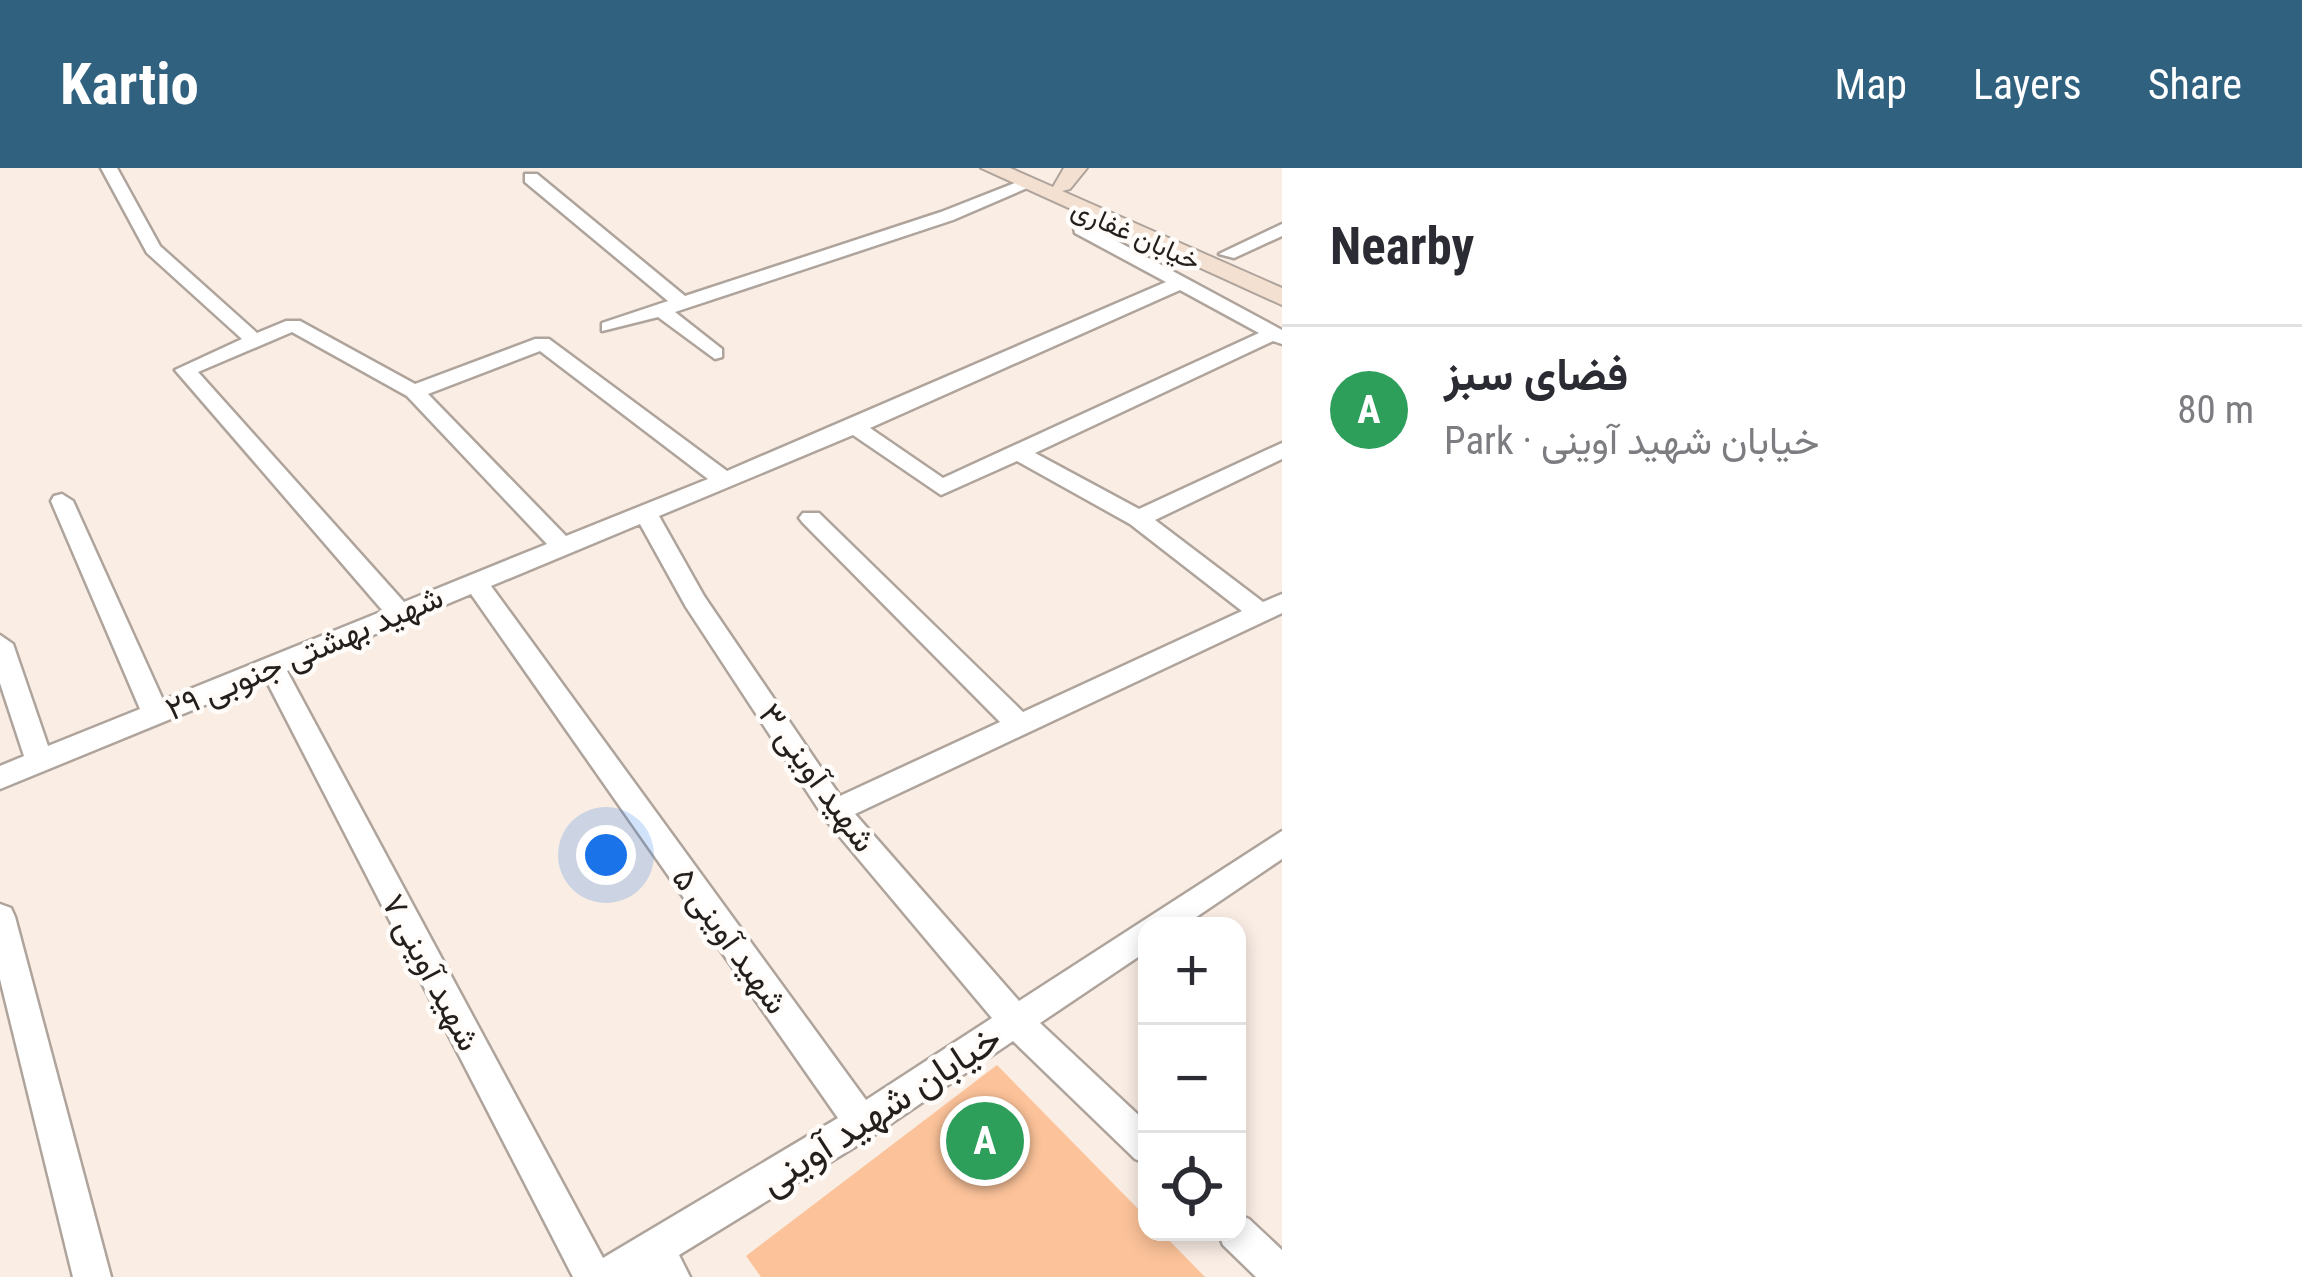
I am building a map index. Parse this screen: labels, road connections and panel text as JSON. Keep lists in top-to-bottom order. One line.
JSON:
{"streets":{"street":["خیابان غفاری","شهید بهشتی جنوبی ۲۹","شهید آوینی ۳","شهید آوینی ۵","شهید آوینی ۷","خیابان شهید آوینی"]},"crossings":[["شهید بهشتی جنوبی ۲۹","شهید آوینی ۳"],["شهید بهشتی جنوبی ۲۹","شهید آوینی ۵"],["شهید بهشتی جنوبی ۲۹","شهید آوینی ۷"],["شهید آوینی ۳","خیابان شهید آوینی"],["شهید آوینی ۵","خیابان شهید آوینی"]],"page":{"header":"Kartio","nav":["Map","Layers","Share"],"heading":"Nearby","list":[{"mark":"A","name":"فضای سبز","note":"Park · خیابان شهید آوینی","value":"80 m"}],"map_buttons":["+","−"],"pins":"A"}}
